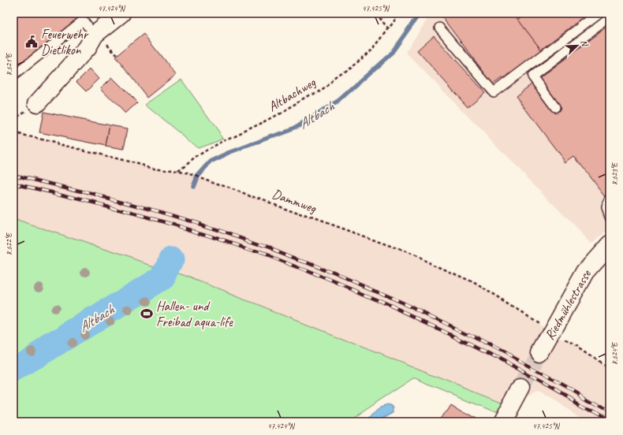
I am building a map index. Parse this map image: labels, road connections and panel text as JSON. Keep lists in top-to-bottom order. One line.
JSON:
{"streets":{"street":["Riedmühlestrasse"],"path":["Altbachweg","Dammweg"]},"crossings":[["Altbachweg","Dammweg"],["Dammweg","Riedmühlestrasse"]],"water":["Altbach"],"places":{"public building":["Feuerwehr Dietlikon"],"sports":["Hallen- und Freibad aqua-life"]},"north":"top right","coordinates":["47.424°N","47.425°N","8.621°E","8.623°E","8.622°E","8.624°E"]}
